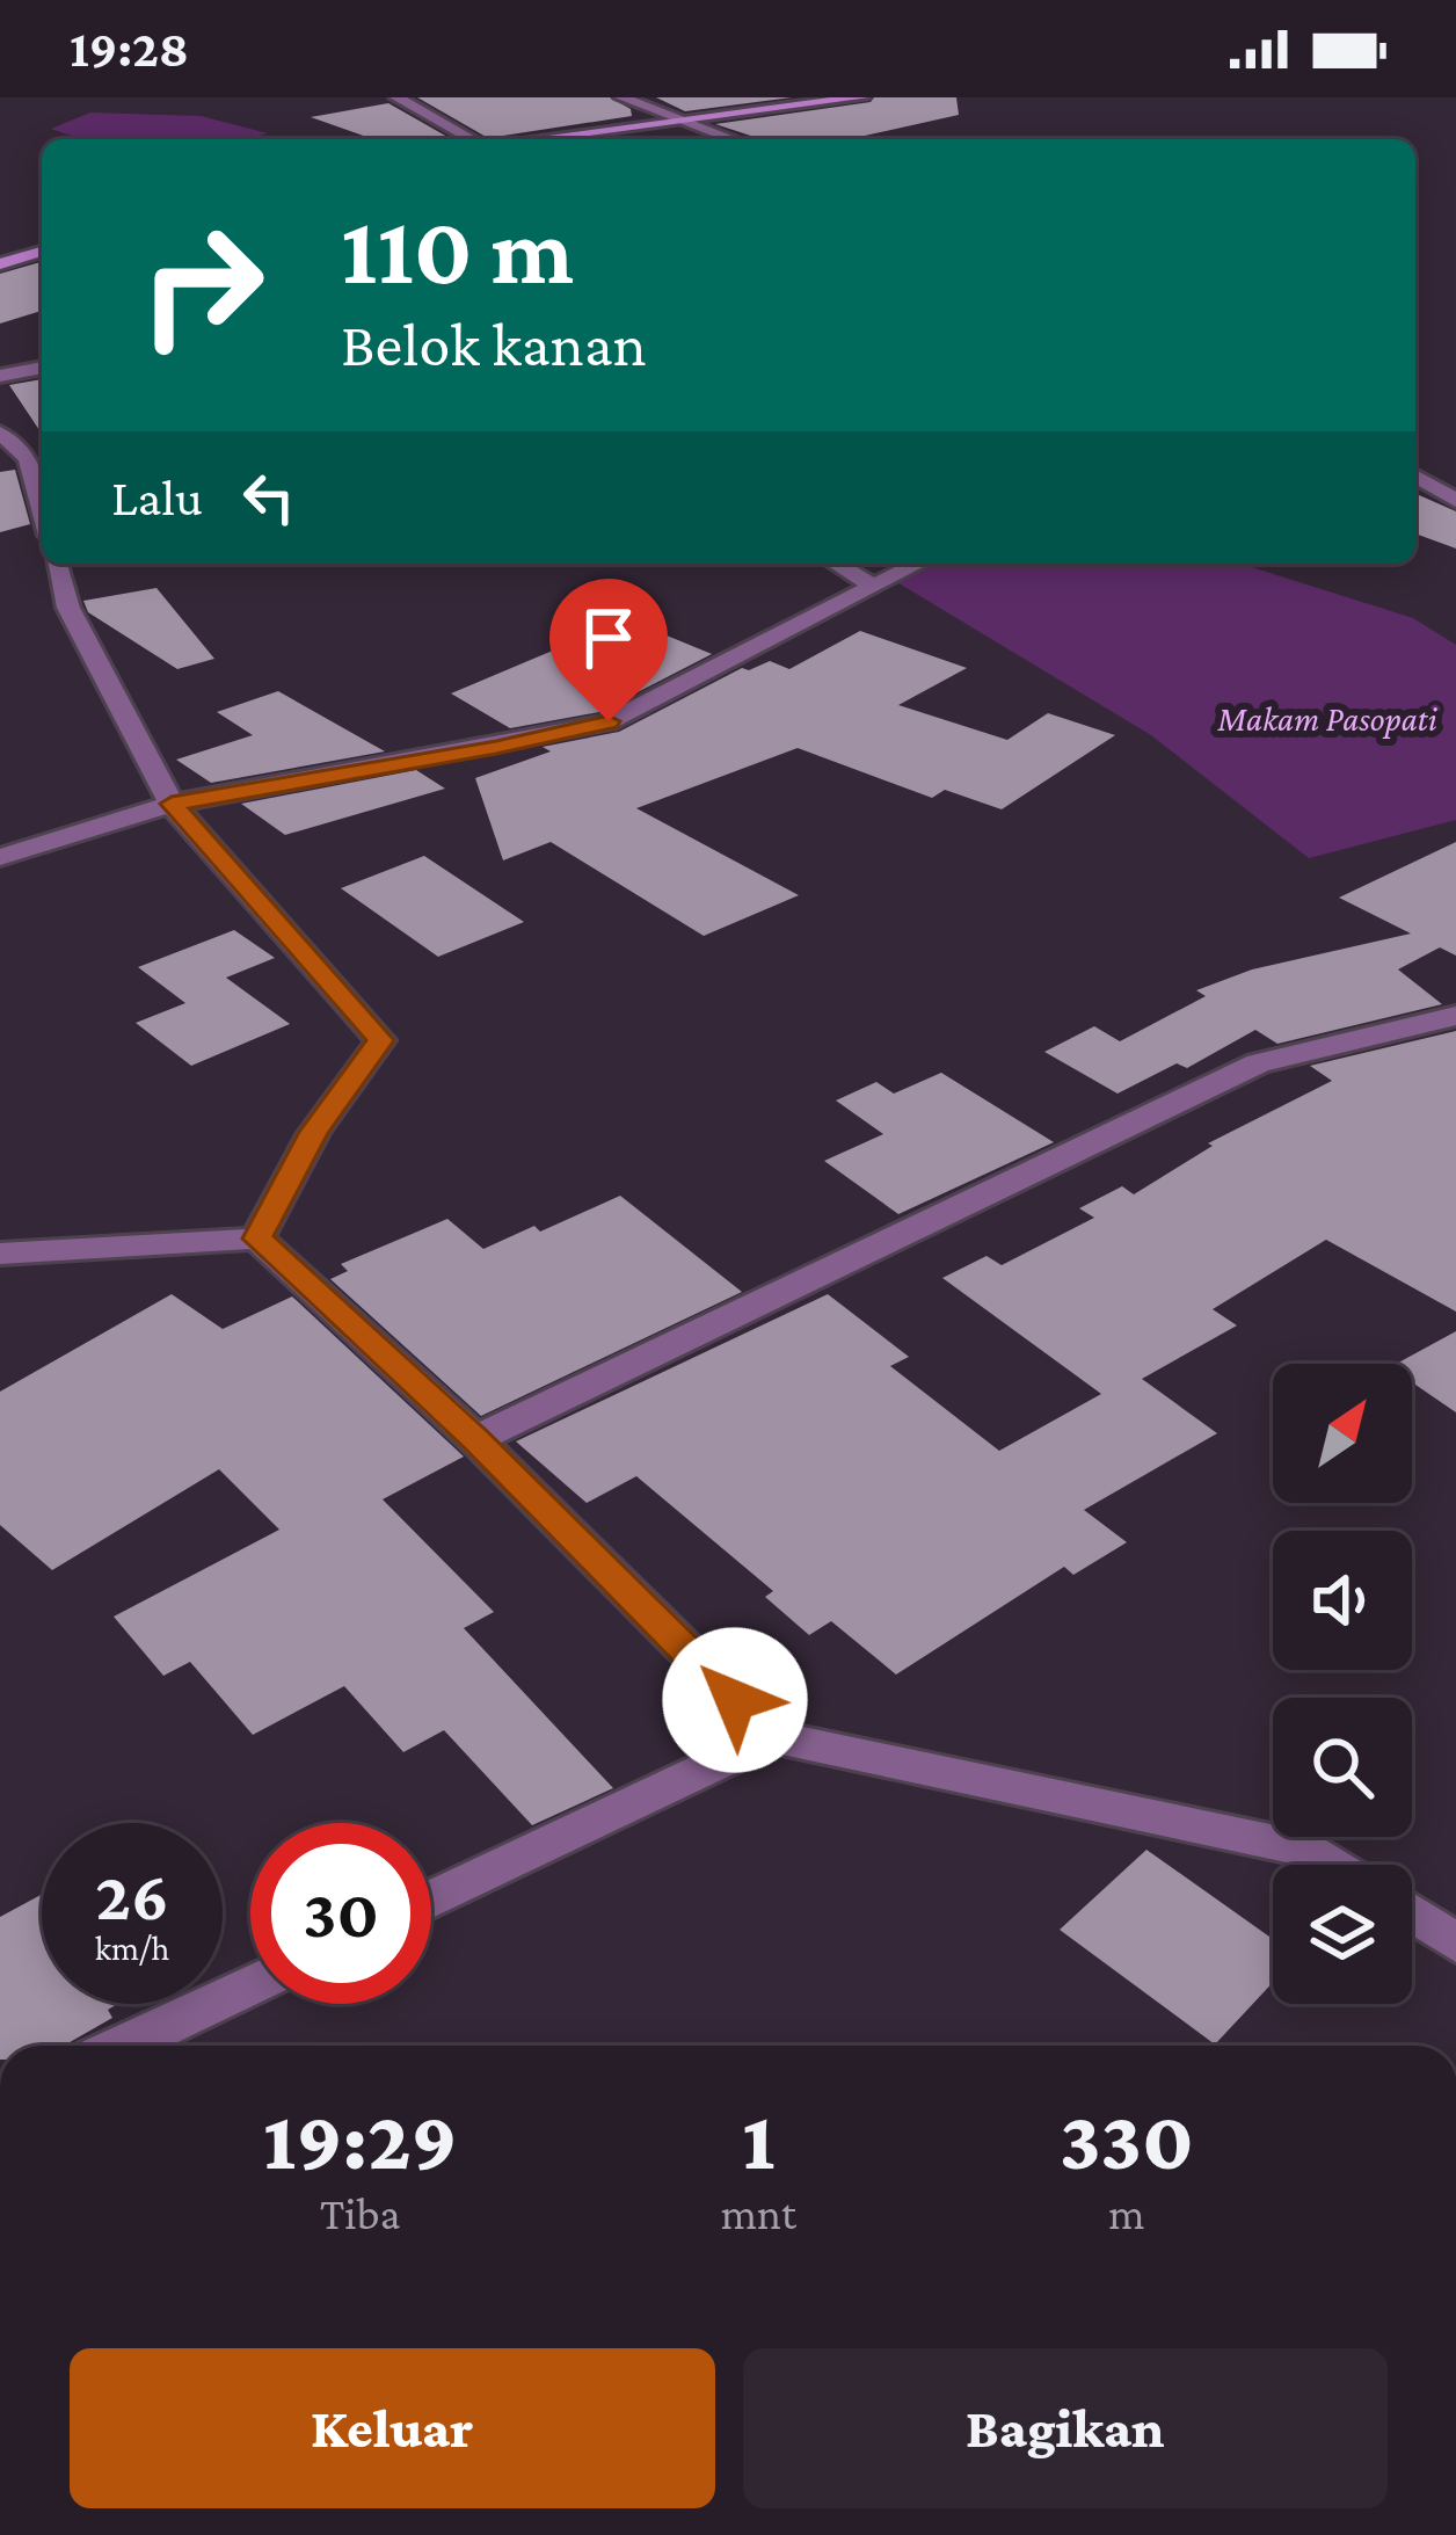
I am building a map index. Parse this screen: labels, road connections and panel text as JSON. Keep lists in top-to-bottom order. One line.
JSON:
{"parks":["Makam Pasopati"],"north":"top right","page":{"status":"19:28","turn":["110 m","Belok kanan"],"then":"Lalu","speed":"26 km/h","limit":"30","eta":["19:29","Tiba","1","mnt","330","m"],"buttons":["Keluar","Bagikan"]}}
